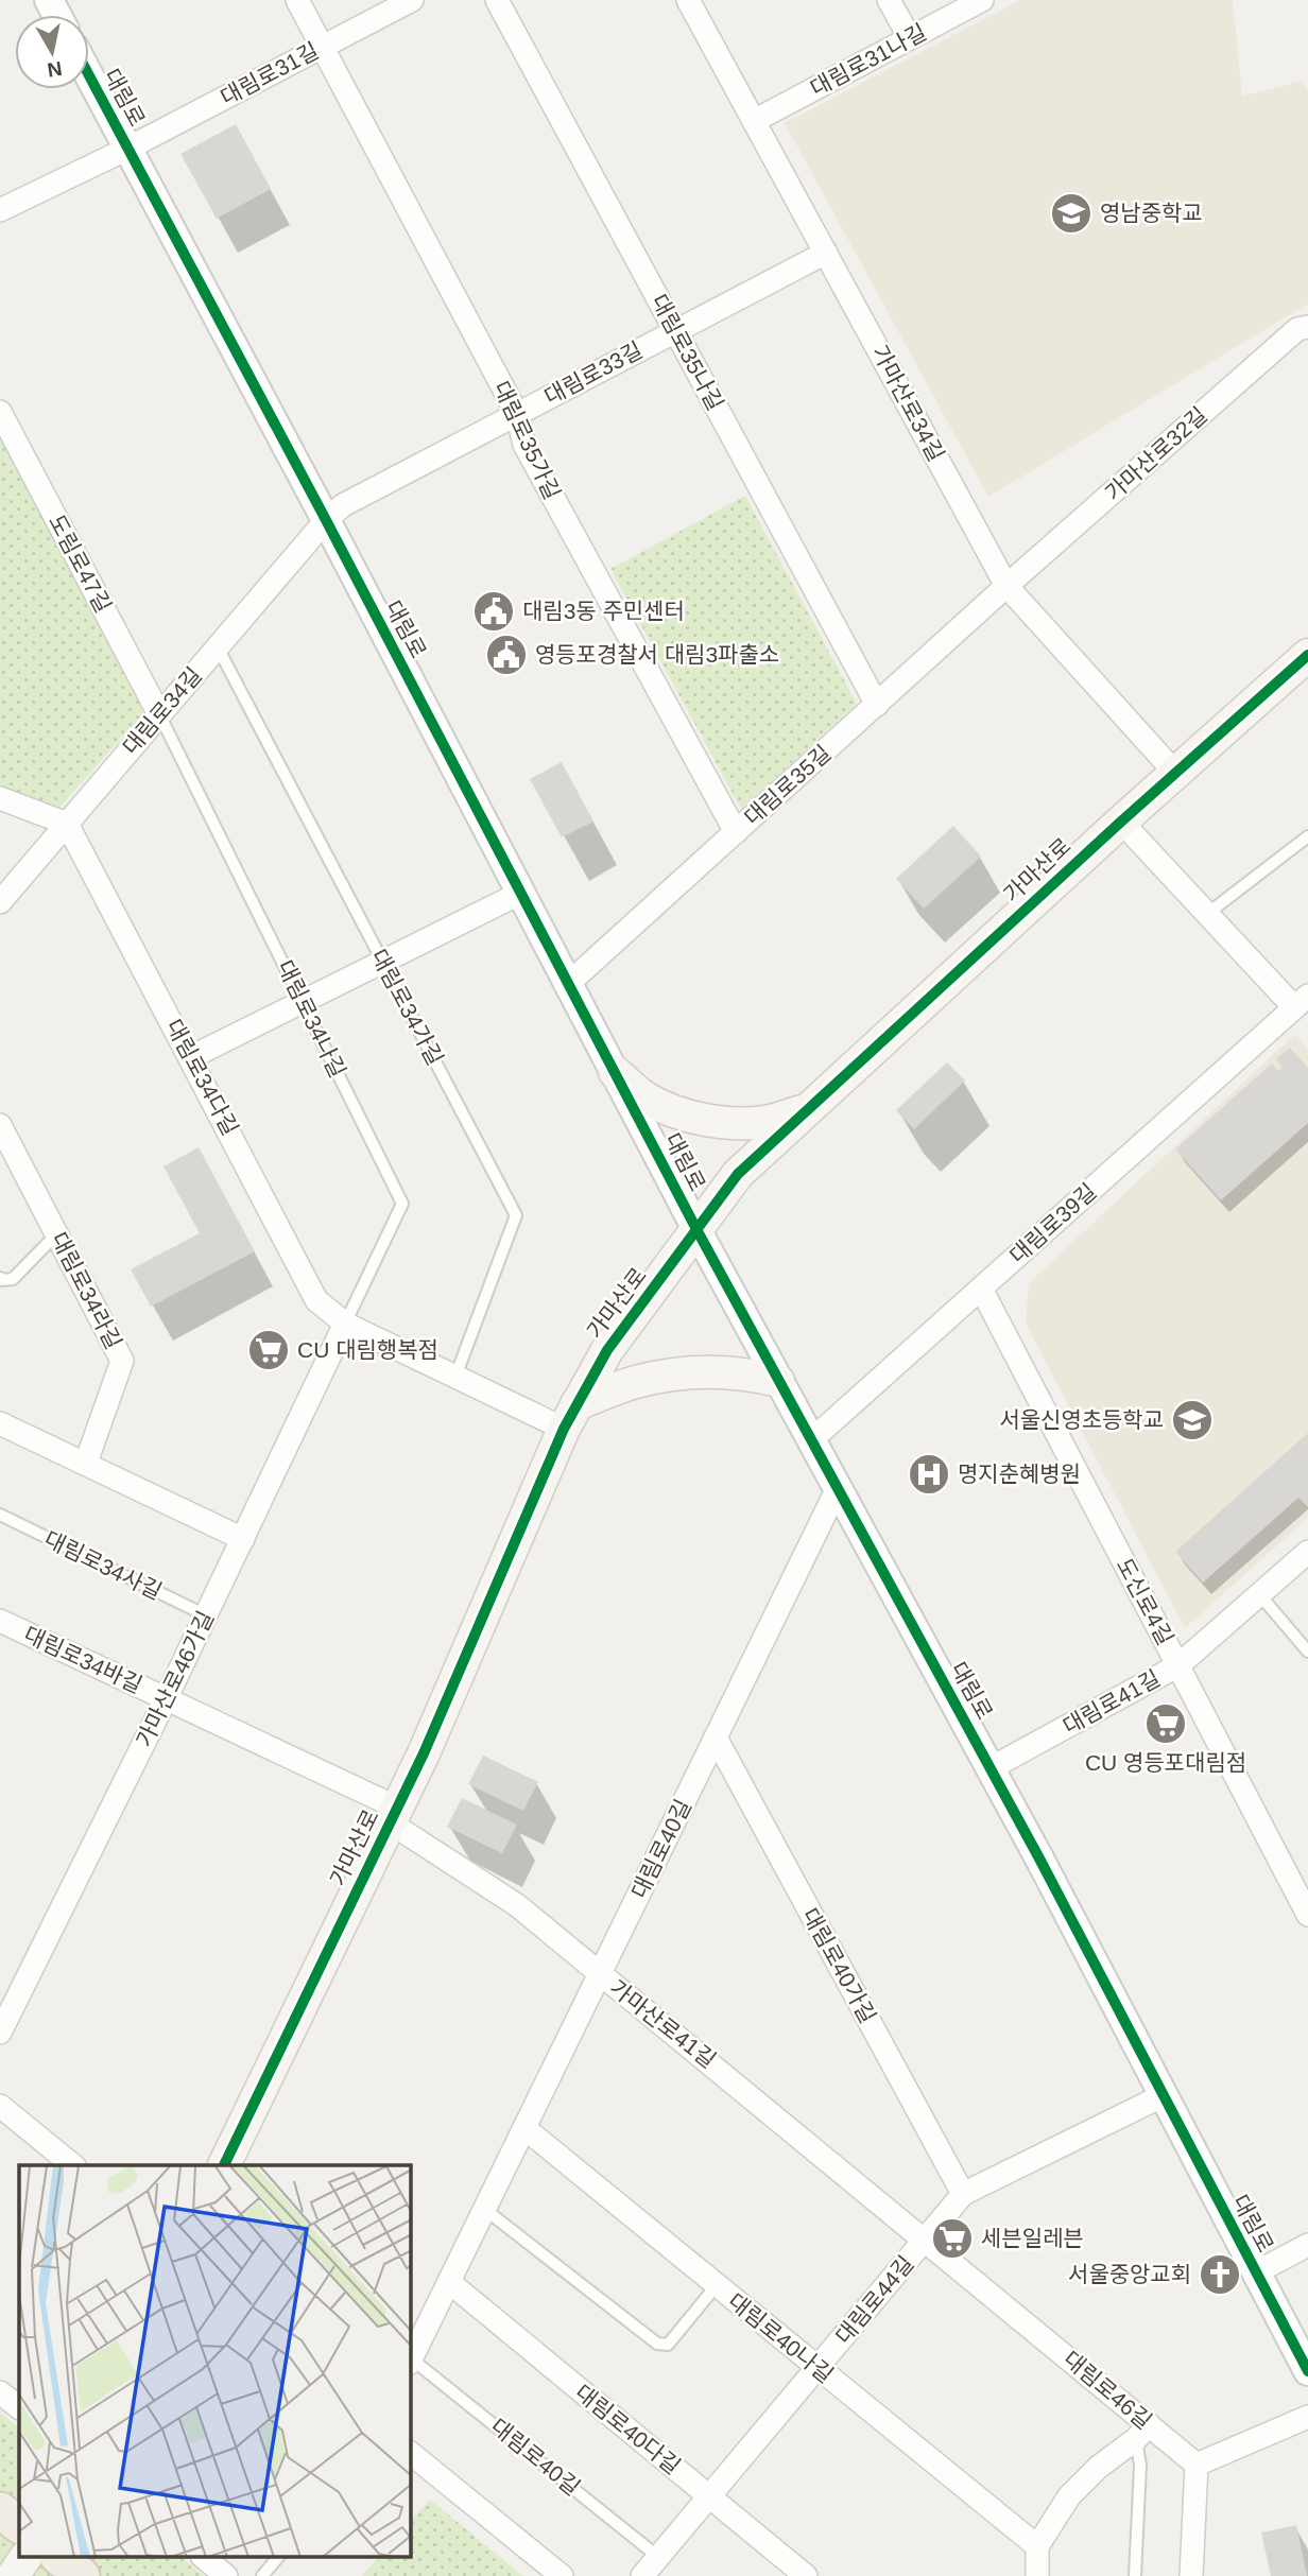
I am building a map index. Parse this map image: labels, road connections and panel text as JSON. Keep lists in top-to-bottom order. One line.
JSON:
{"streets":{"main road":["가마산로"],"street":["대림로31나길","대림로31길","대림로","대림로35나길","대림로33길","가마산로34길","대림로35가길","가마산로32길","도림로47길","대림로34길","대림로35길","대림로34다길","대림로39길","대림로34라길","도신로4길","대림로34바길","가마산로46가길","대림로41길","대림로40길","대림로40가길","가마산로41길","대림로44길","대림로40나길","대림로46길","대림로40다길"],"lane":["대림로34가길","대림로34나길","대림로34사길"]},"crossings":[["대림로31나길","가마산로34길"],["대림로31길","대림로"],["대림로31길","대림로35가길"],["대림로","대림로33길"],["대림로","대림로34길"],["대림로","대림로35길"],["대림로","가마산로"],["대림로","대림로39길"],["대림로","대림로41길"],["대림로","대림로40길"],["대림로","대림로44길"],["대림로35나길","대림로33길"],["대림로35나길","대림로35길"],["대림로33길","가마산로34길"],["대림로33길","대림로35가길"],["대림로33길","대림로34길"],["가마산로34길","가마산로32길"],["가마산로34길","대림로35길"],["가마산로34길","가마산로"],["대림로35가길","대림로35길"],["가마산로32길","대림로35길"],["도림로47길","대림로34길"],["도림로47길","대림로34나길"],["대림로34길","대림로34가길"],["대림로34길","대림로34나길"],["대림로34길","대림로34다길"],["가마산로","대림로39길"],["가마산로","대림로34바길"],["가마산로","가마산로46가길"],["가마산로","가마산로41길"],["대림로34나길","대림로34다길"],["대림로34나길","가마산로46가길"],["대림로34다길","가마산로46가길"],["대림로39길","도신로4길"],["대림로34사길","가마산로46가길"],["도신로4길","대림로41길"],["대림로34바길","가마산로46가길"],["대림로40길","대림로40가길"],["대림로40길","가마산로41길"],["대림로40길","대림로44길"],["대림로40길","대림로40나길"],["대림로40길","대림로40다길"],["대림로40가길","대림로44길"],["가마산로41길","대림로44길"],["가마산로41길","대림로46길"],["대림로44길","대림로40나길"],["대림로44길","대림로46길"],["대림로44길","대림로40다길"]],"places":{"school or university":["영남중학교","서울신영초등학교"],"public building":["대림3동 주민센터","영등포경찰서 대림3파출소"],"supermarket":["CU 대림행복점","CU 영등포대림점","세븐일레븐"],"hospital":["명지춘혜병원"],"church":["서울중앙교회"]},"north":"bottom"}
